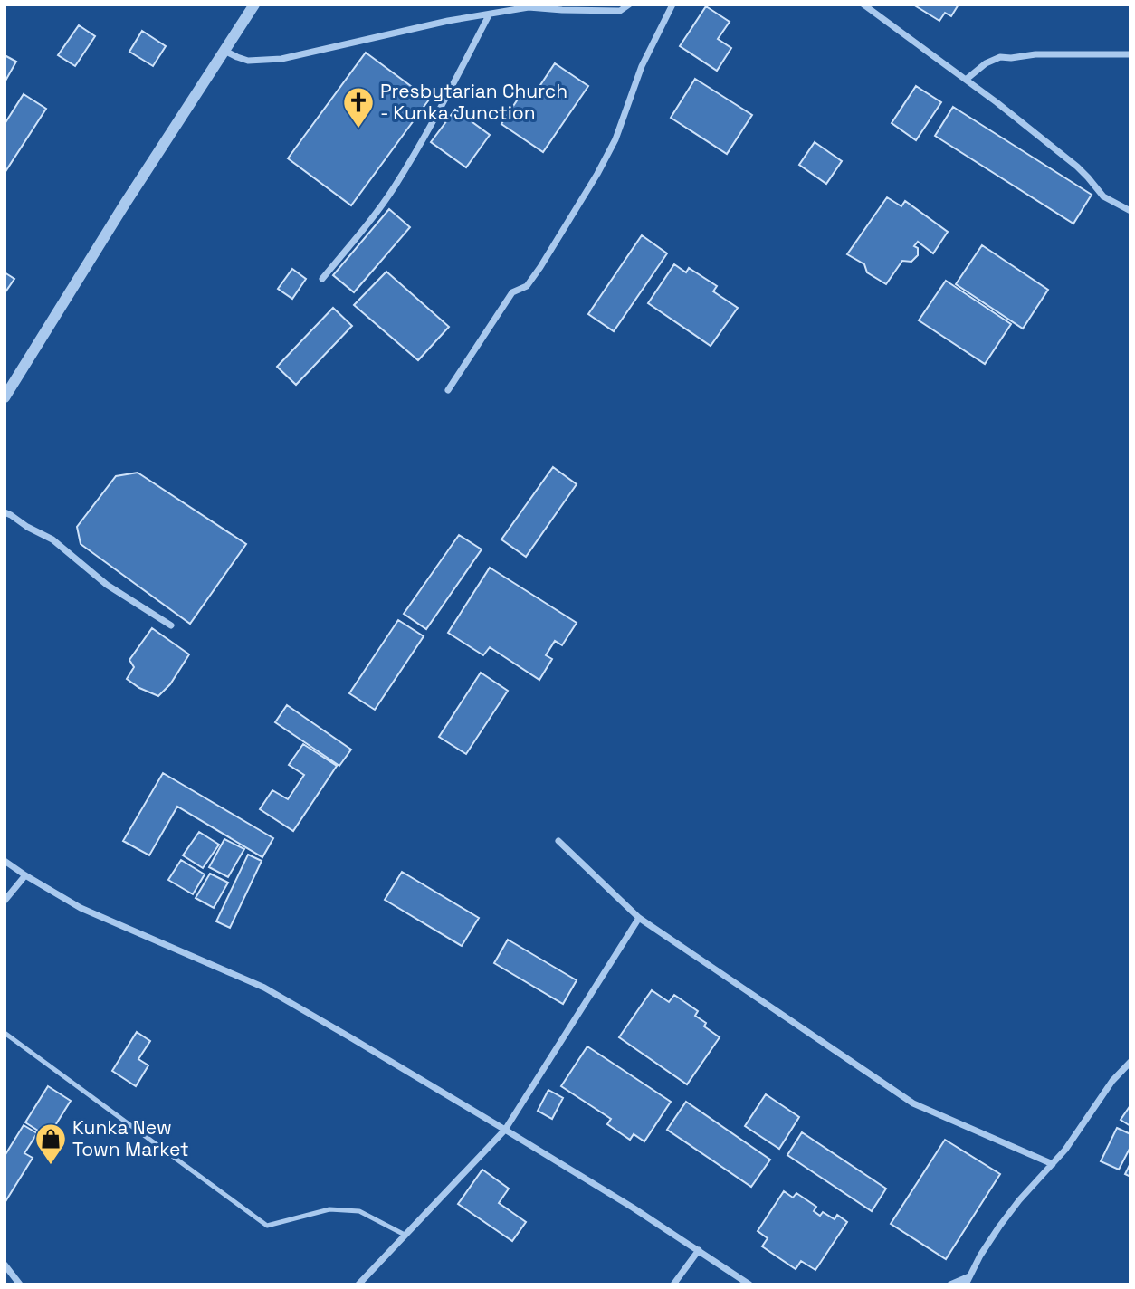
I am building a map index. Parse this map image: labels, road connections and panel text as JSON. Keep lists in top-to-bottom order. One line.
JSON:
{"places":{"church":["Presbytarian Church - Kunka Junction"],"shop":["Kunka New Town Market"]}}
